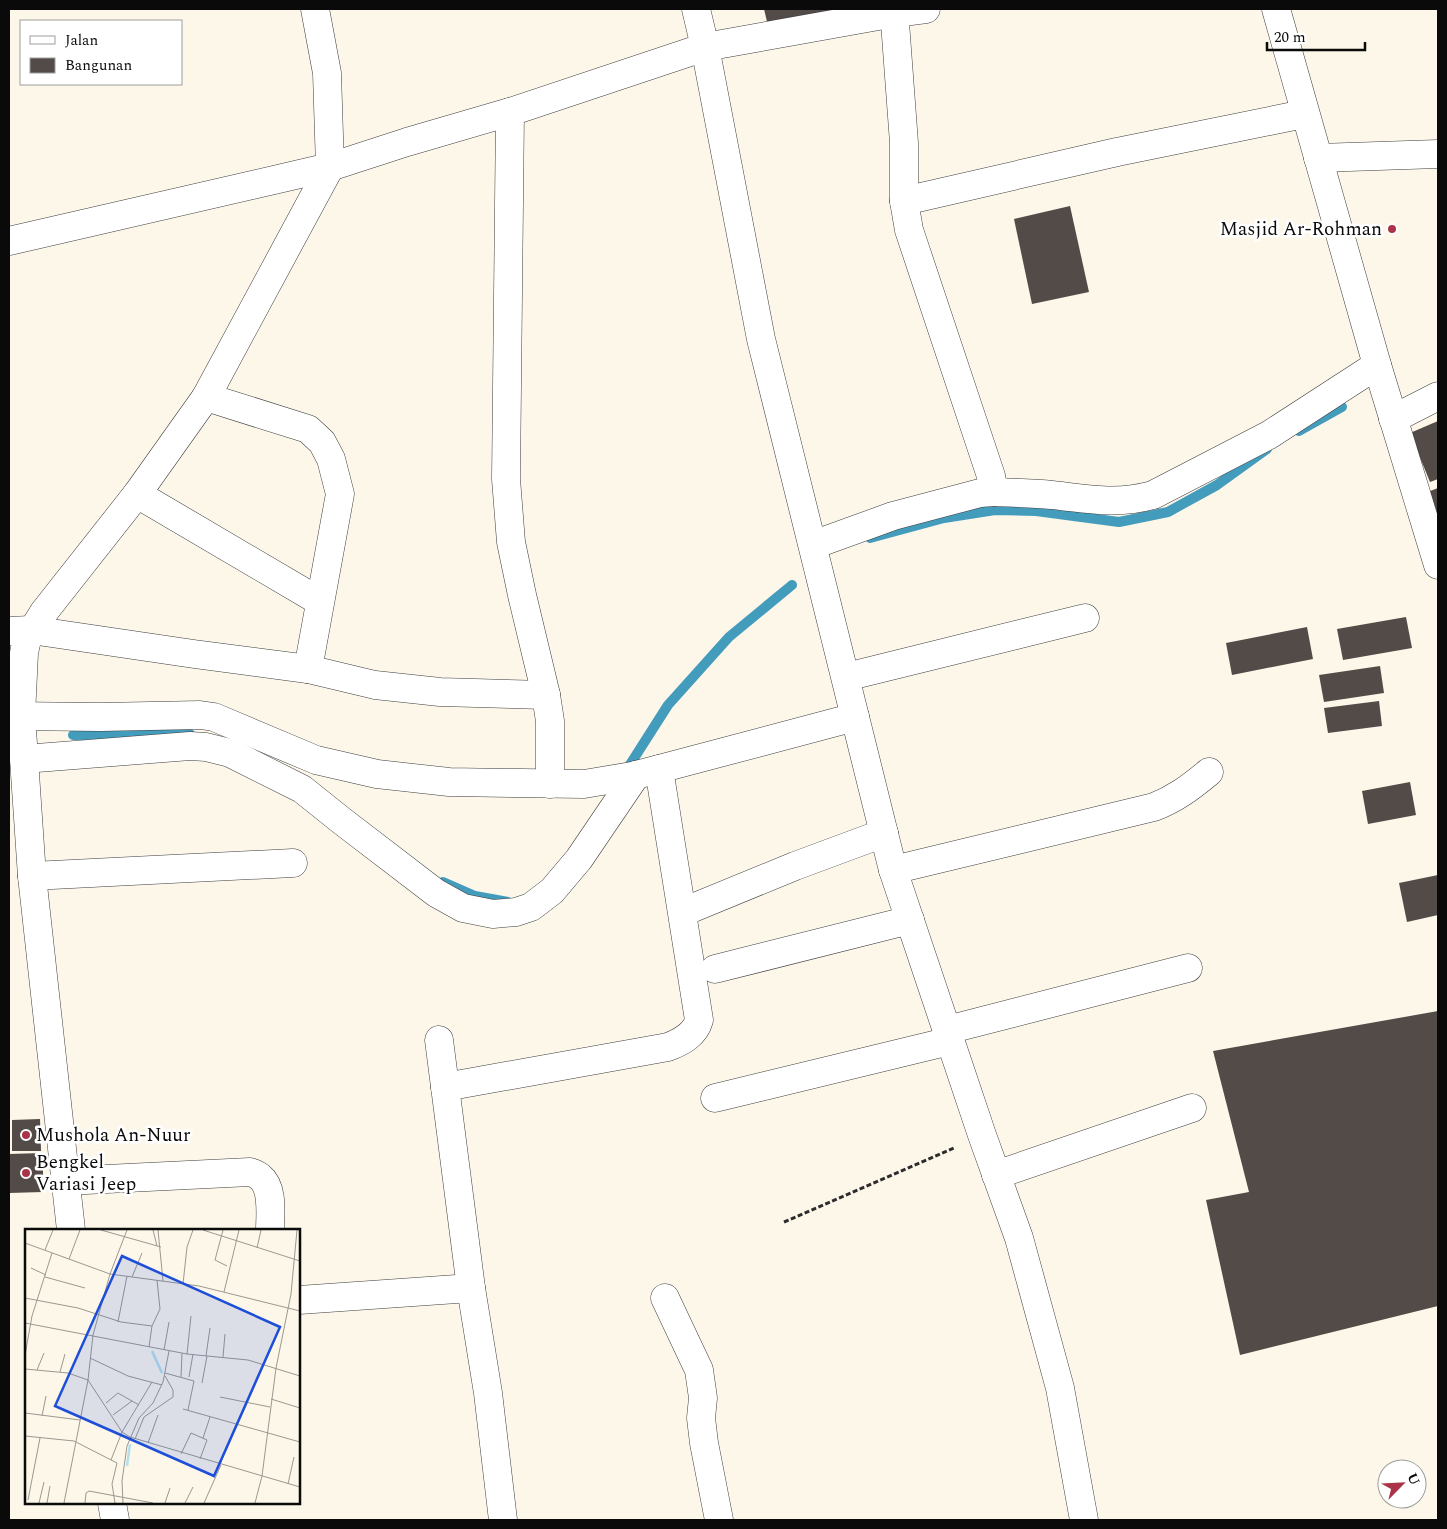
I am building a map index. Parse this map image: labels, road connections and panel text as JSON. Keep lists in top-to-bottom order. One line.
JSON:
{"places":["Masjid Ar-Rohman","Mushola An-Nuur","Bengkel Variasi Jeep"],"legend":["Jalan","Bangunan"],"scale_bar":"20 m","north":"top right"}
